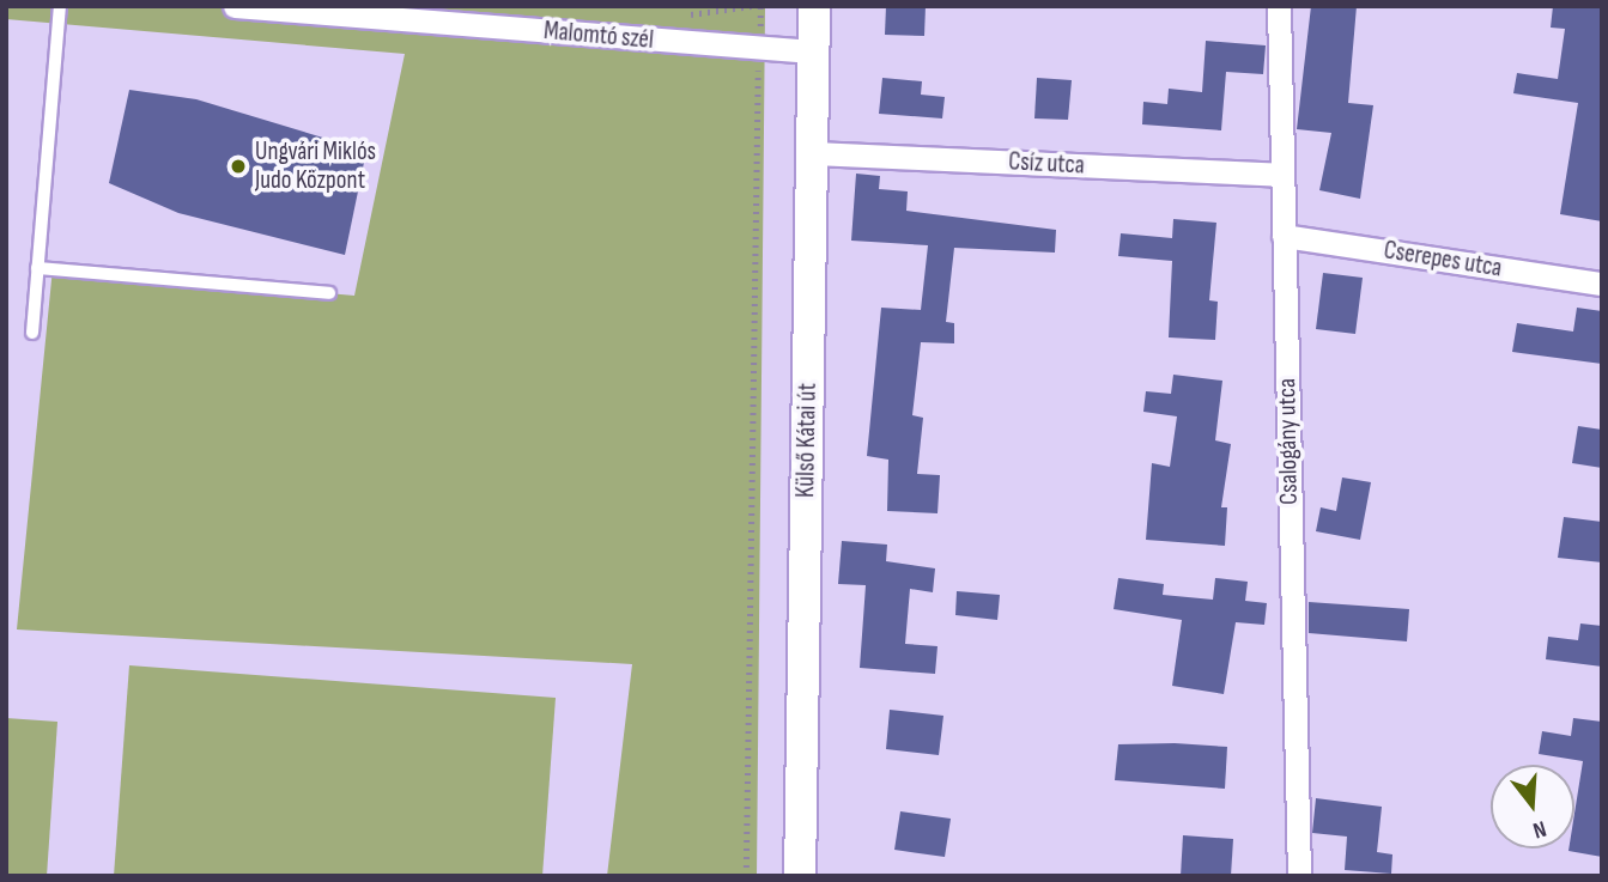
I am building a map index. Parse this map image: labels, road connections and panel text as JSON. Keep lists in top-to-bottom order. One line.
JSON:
{"streets":{"main road":["Külső Kátai út"],"street":["Malomtó szél","Csíz utca","Cserepes utca","Csalogány utca"]},"crossings":[["Malomtó szél","Külső Kátai út"],["Csíz utca","Külső Kátai út"],["Csíz utca","Csalogány utca"],["Cserepes utca","Csalogány utca"]],"places":["Ungvári Miklós Judo Központ"],"north":"bottom"}
